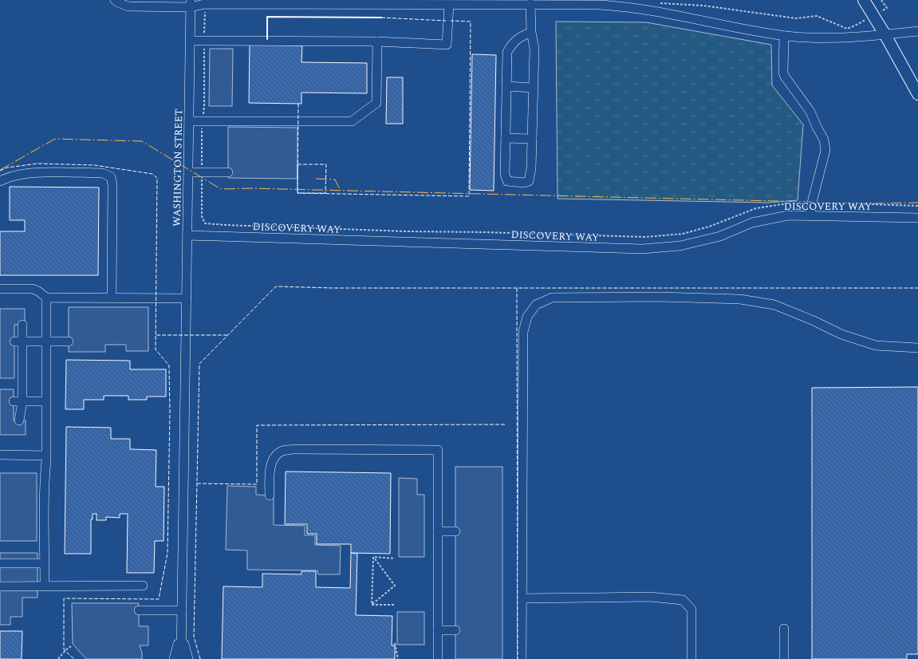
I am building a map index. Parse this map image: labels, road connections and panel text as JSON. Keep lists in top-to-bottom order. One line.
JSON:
{"streets":{"street":["WASHINGTON STREET","DISCOVERY WAY"]},"crossings":[["WASHINGTON STREET","DISCOVERY WAY"]]}
